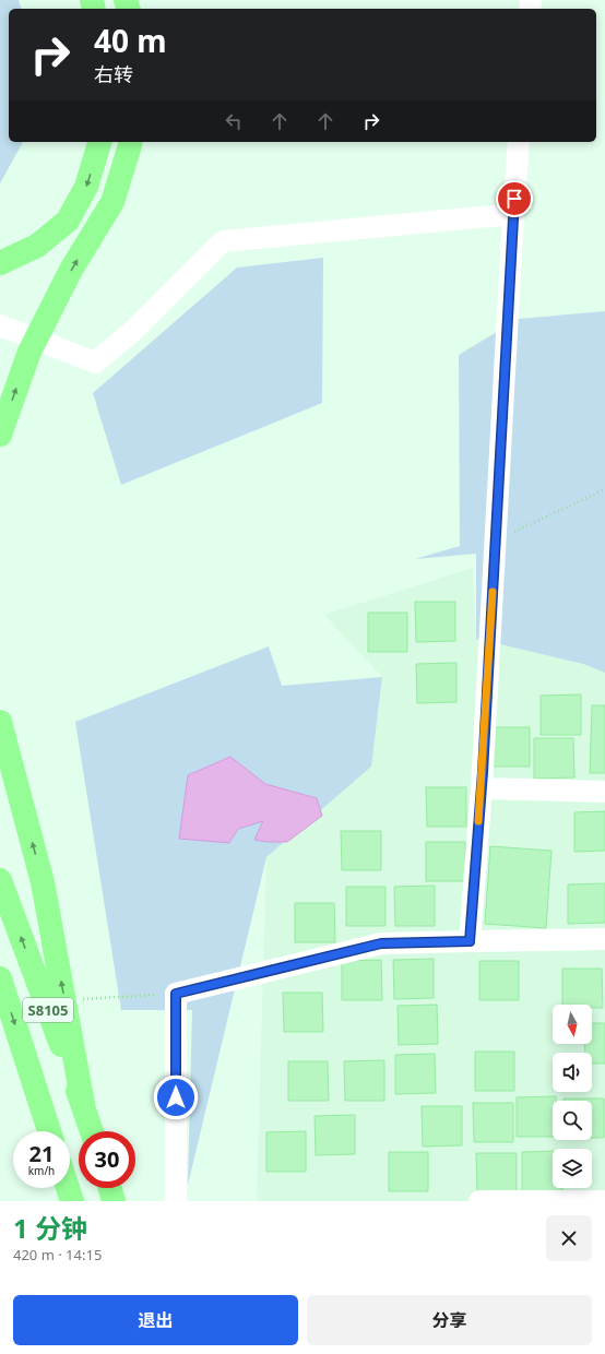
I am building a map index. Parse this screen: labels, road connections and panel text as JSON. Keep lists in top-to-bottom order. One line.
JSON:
{"streets":{"highway":["S8105"]},"north":"bottom","page":{"turn":["40 m","右转"],"speed":"21 km/h","limit":"30","heading":["1 分钟","420 m · 14:15"],"buttons":["退出","分享"]}}
